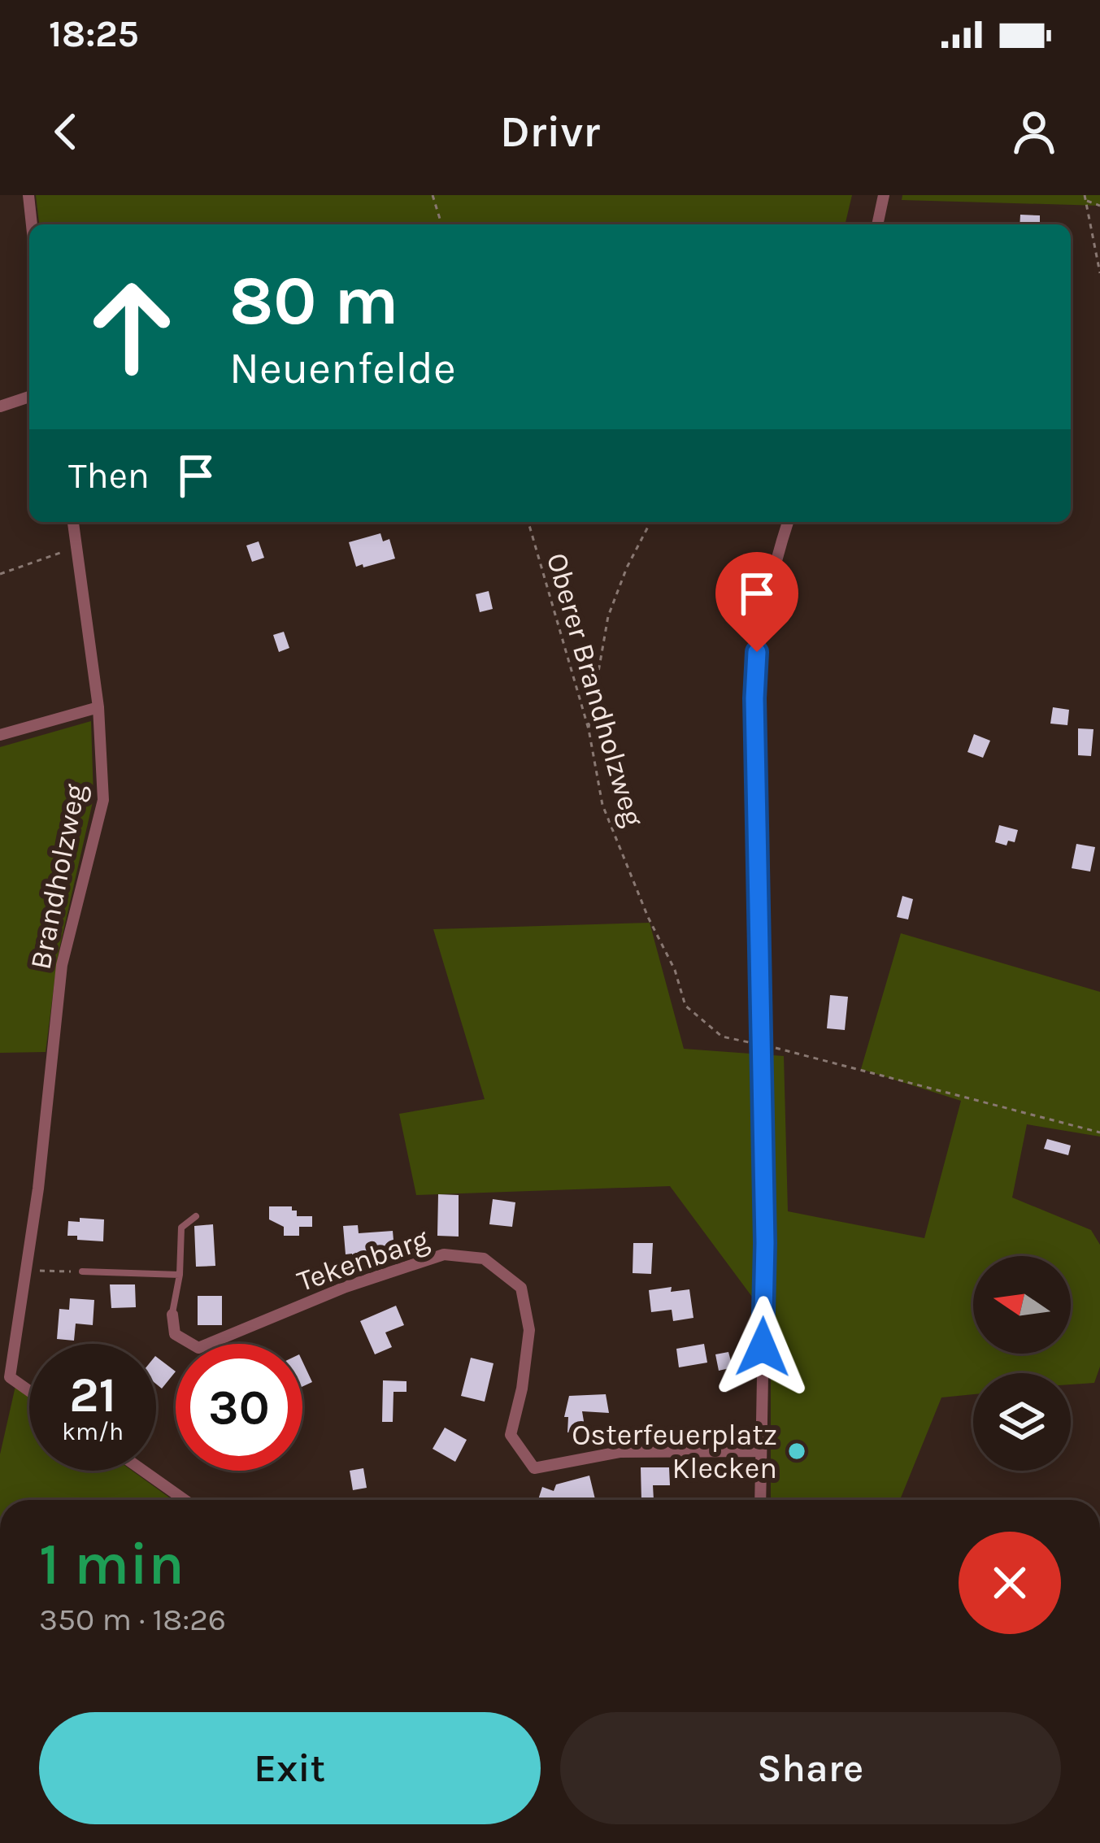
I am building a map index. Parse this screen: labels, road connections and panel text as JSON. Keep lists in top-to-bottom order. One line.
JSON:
{"streets":{"street":["Brandholzweg","Tekenbarg"],"path":["Oberer Brandholzweg"]},"places":["Osterfeuerplatz Klecken"],"north":"left","page":{"status":"18:25","header":"Drivr","turn":["80 m","Neuenfelde"],"then":"Then","speed":"21 km/h","limit":"30","heading":["1 min","350 m · 18:26"],"buttons":["Exit","Share"]}}
